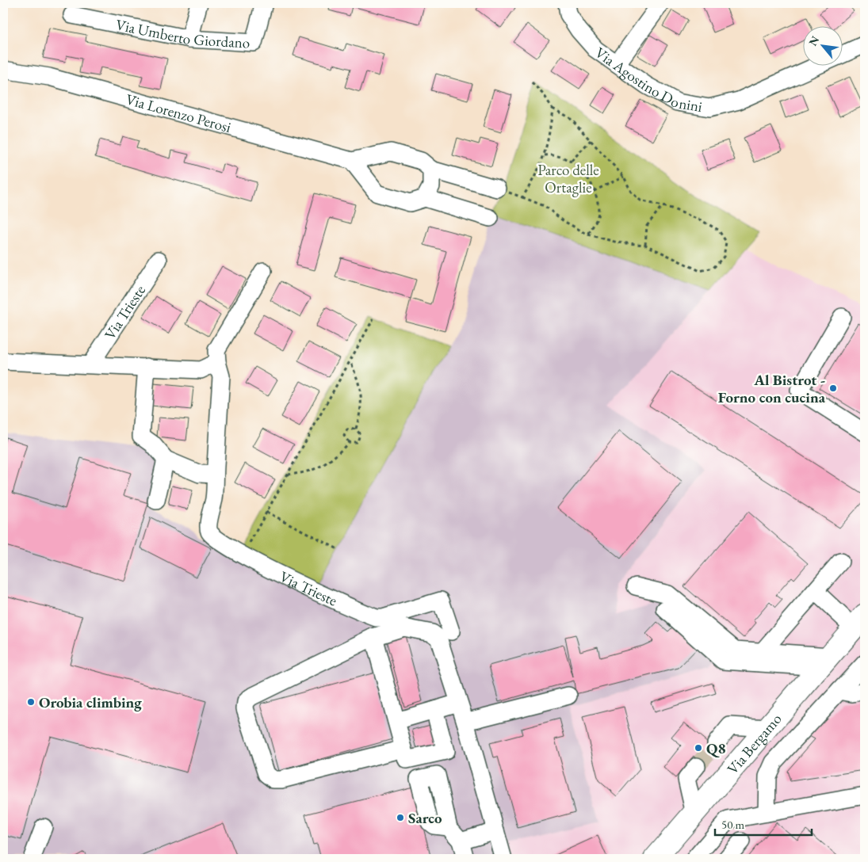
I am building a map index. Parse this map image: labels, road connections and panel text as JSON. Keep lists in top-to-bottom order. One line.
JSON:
{"streets":{"main road":["Via Bergamo"],"street":["Via Umberto Giordano","Via Agostino Donini","Via Lorenzo Perosi","Via Trieste"]},"parks":["Parco delle Ortaglie"],"places":["Al Bistrot - Forno con cucina","Orobia climbing","Q8","Sarco"],"scale_bar":"50 m","north":"top left"}
